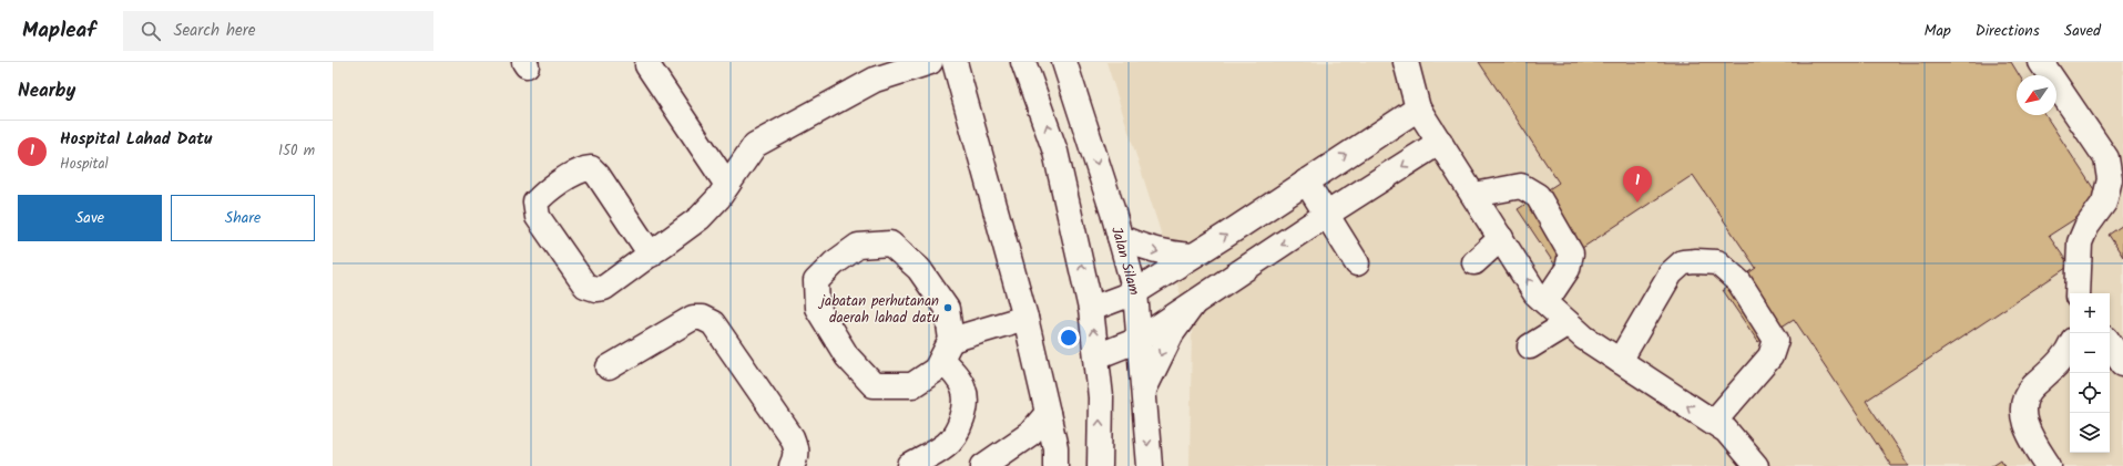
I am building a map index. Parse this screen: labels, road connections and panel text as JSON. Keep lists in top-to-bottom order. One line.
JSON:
{"streets":{"main road":["Jalan Silam"]},"places":["jabatan perhutanan daerah lahad datu"],"north":"bottom left","page":{"header":"Mapleaf","search":"Search here","nav":["Map","Directions","Saved"],"heading":"Nearby","list":[{"mark":"1","name":"Hospital Lahad Datu","note":"Hospital","value":"150 m"}],"pins":"1","buttons":["Save","Share"],"map_buttons":["+","−"]}}
